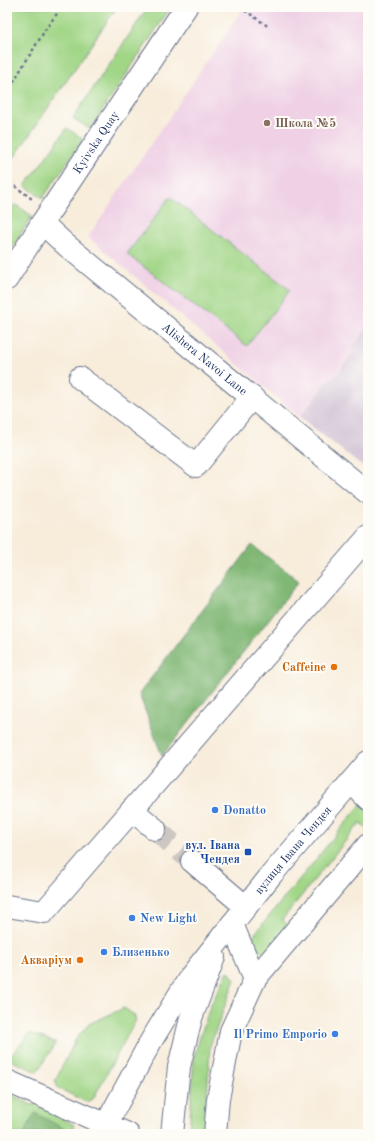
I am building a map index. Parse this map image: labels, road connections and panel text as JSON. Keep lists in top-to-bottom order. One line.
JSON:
{"streets":{"street":["Kyivska Quay","Alishera Navoi Lane","вулиця Івана Чендея"]},"crossings":[["Kyivska Quay","Alishera Navoi Lane"]],"places":{"other":["Школа №5","Caffeine","Donatto","New Light","Близенько","Акваріум","Il Primo Emporio"],"transit":["вул. Івана Чендея"]}}
